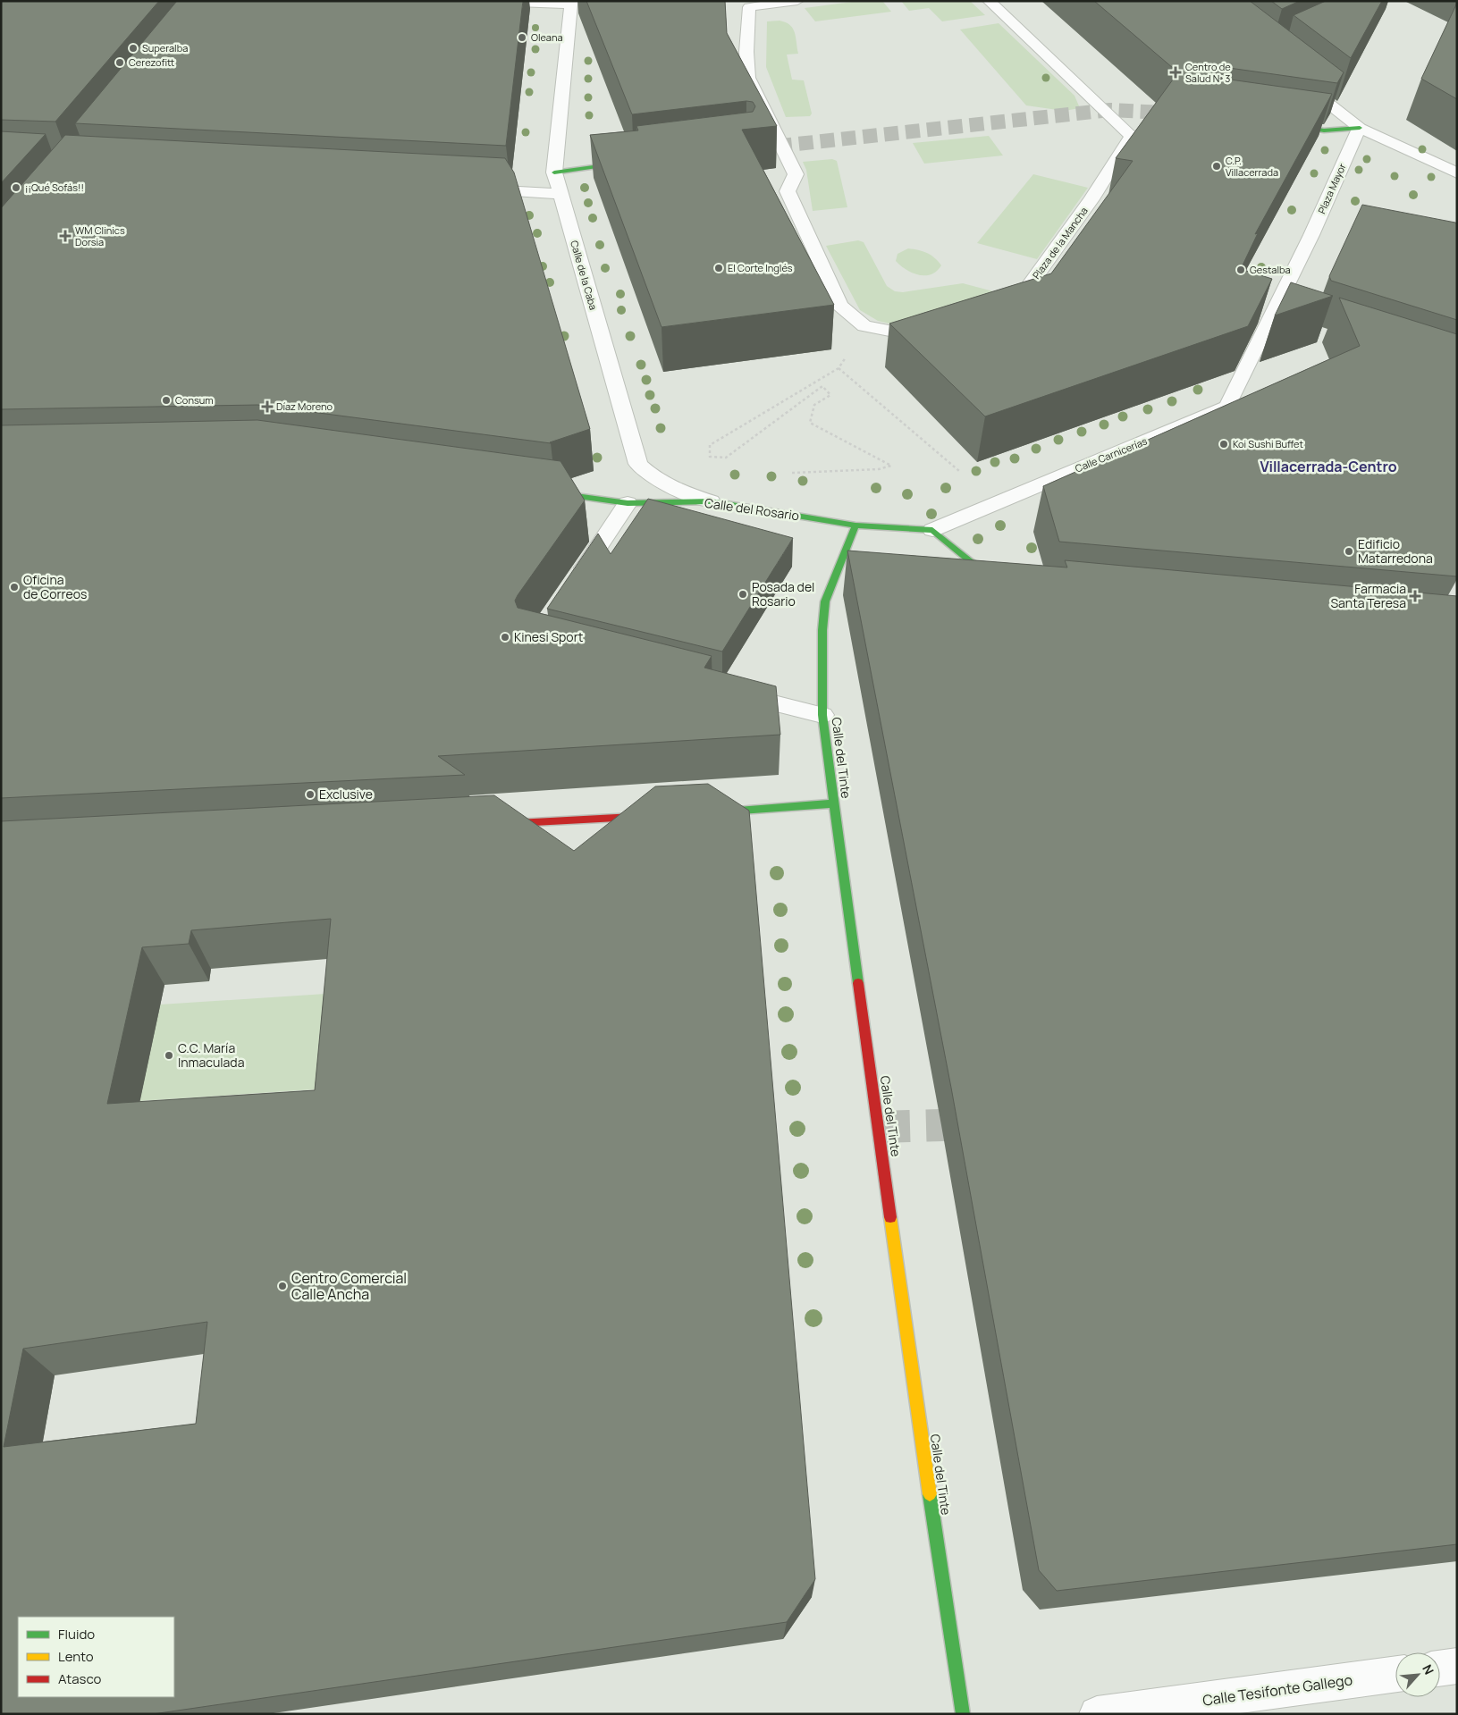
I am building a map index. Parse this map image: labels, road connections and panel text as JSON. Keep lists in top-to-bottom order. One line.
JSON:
{"streets":{"street":["Plaza Mayor","Plaza de la Mancha","Calle de la Caba","Calle Carnicerías","Calle del Rosario","Calle del Tinte","Calle Tesifonte Gallego"]},"crossings":[["Plaza Mayor","Calle Carnicerías"],["Calle de la Caba","Calle del Rosario"],["Calle Carnicerías","Calle del Rosario"],["Calle del Rosario","Calle del Tinte"]],"districts":["Villacerrada-Centro"],"places":{"other":["Oleana","Superalba","Cerezofitt","C.P. Villacerrada","¡¡Qué Sofás!!","El Corte Inglés","Gestalba","Consum","Koi Sushi Buffet","Edificio Matarredona","Oficina de Correos","Posada del Rosario","Kinesi Sport","Exclusive","C.C. María Inmaculada","Centro Comercial Calle Ancha"],"health":["Centro de Salud Nº 3","WM Clinics Dorsia","Díaz Moreno","Farmacia Santa Teresa"]},"legend":["Fluido","Lento","Atasco"],"north":"top right"}
